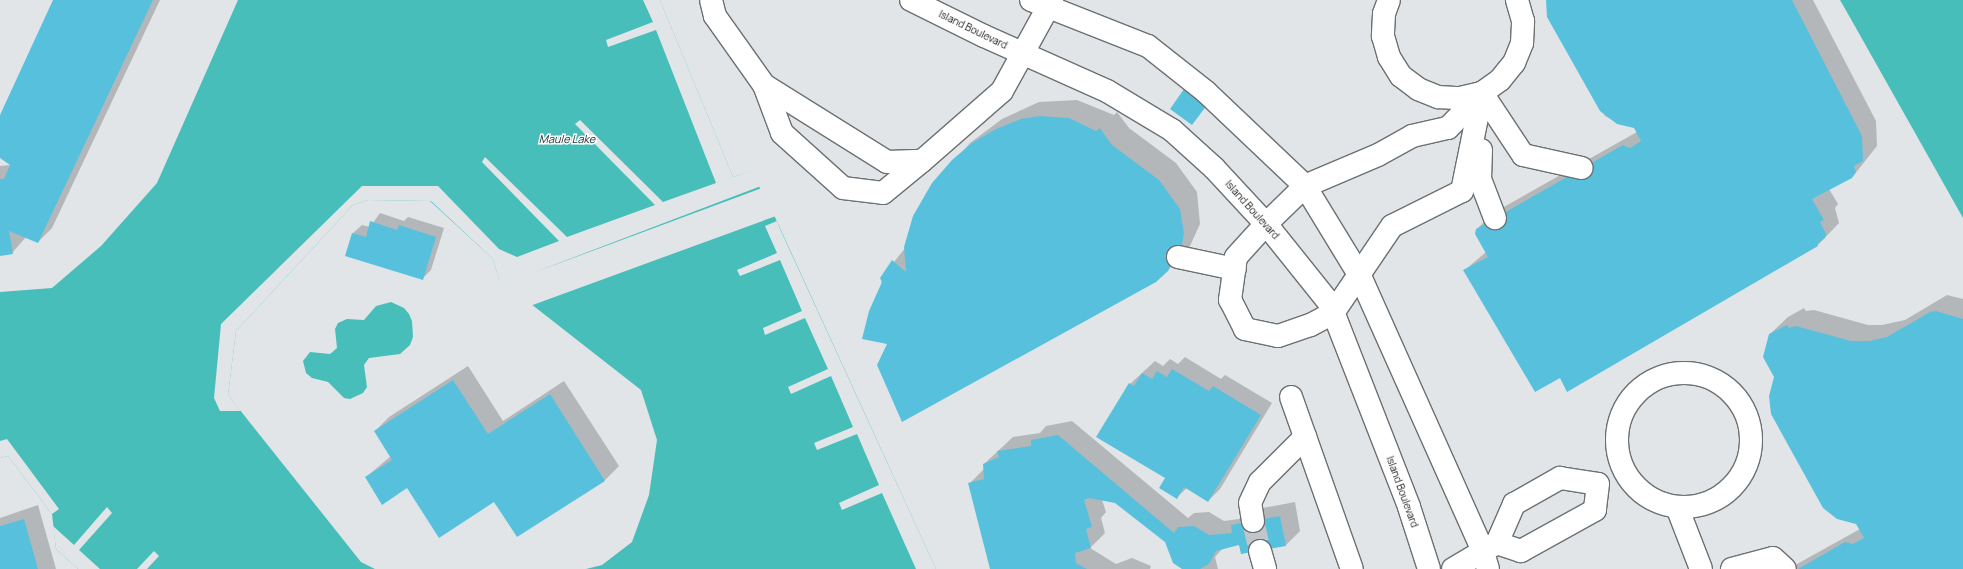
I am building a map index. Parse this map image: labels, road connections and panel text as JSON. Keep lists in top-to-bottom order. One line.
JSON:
{"streets":{"street":["Island Boulevard"]},"water":["Maule Lake"]}
